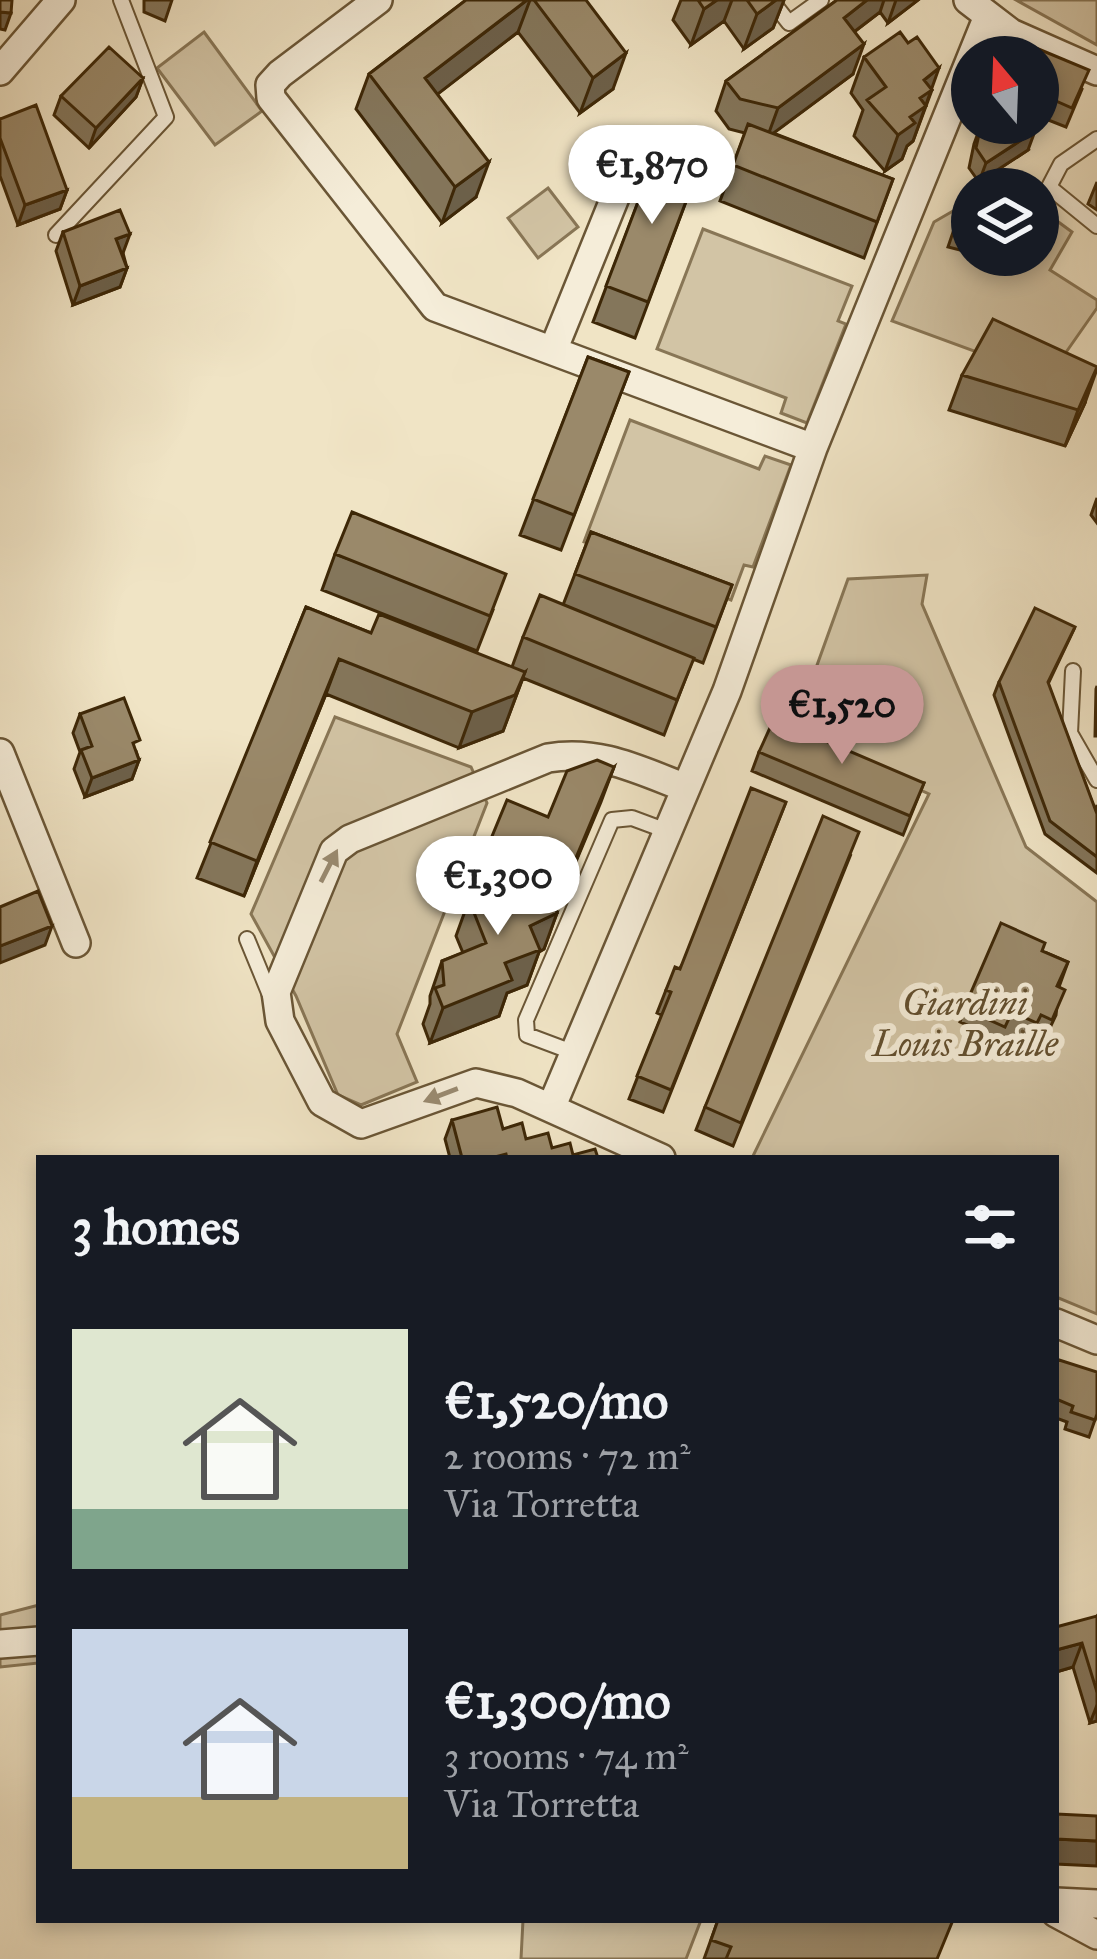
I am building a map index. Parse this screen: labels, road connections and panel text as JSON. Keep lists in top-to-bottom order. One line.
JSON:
{"parks":["Giardini Louis Braille"],"north":"top","page":{"price":["€1,870","€1,520","€1,300"],"heading":"3 homes","list":[{"name":"€1,520/mo","note":"2 rooms · 72 m² · Via Torretta"},{"name":"€1,300/mo","note":"3 rooms · 74 m² · Via Torretta"}]}}
